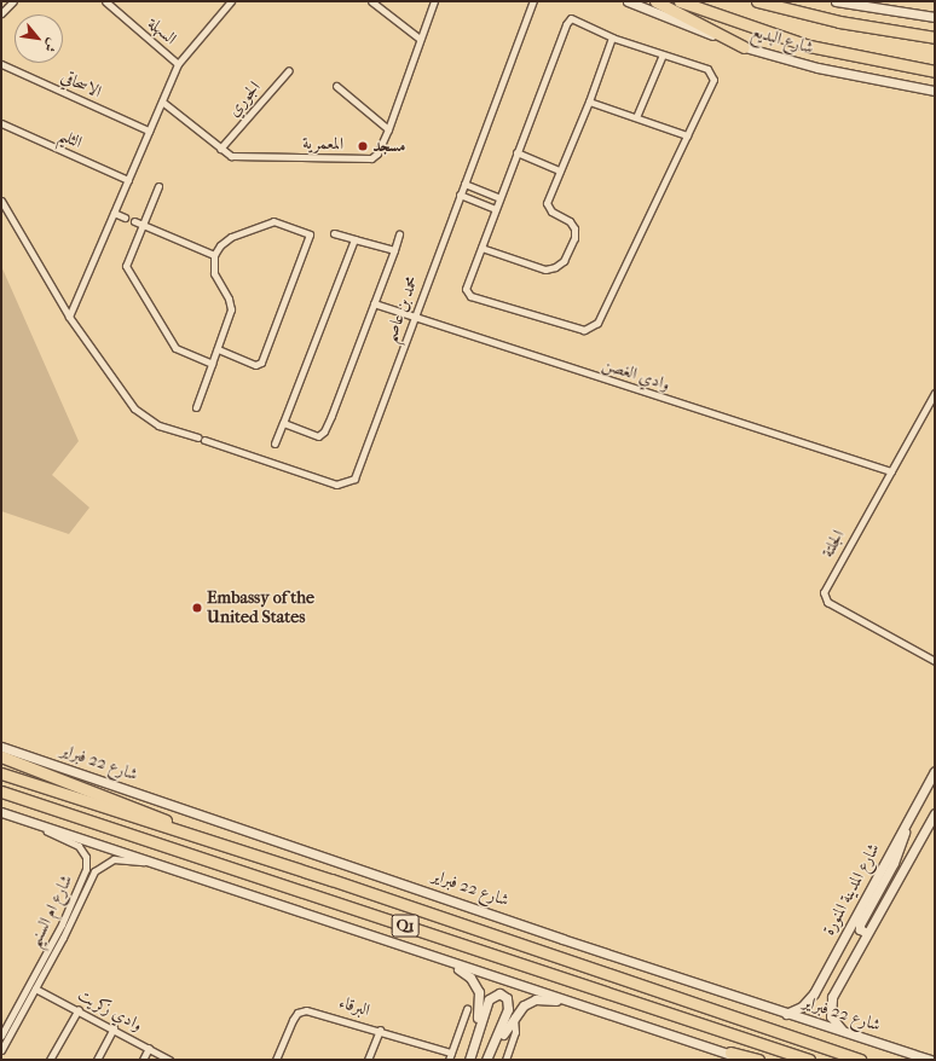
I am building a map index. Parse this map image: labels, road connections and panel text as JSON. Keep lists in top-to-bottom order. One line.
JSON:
{"streets":{"highway":["شارع البديع","Q1"],"main road":["شارع 22 فبراير","شارع المدينة المنورة"],"street":["السهلة","الاسحاقي","الجوري","الثليم","المعمرية","محمد بن عاصم","وادي الغصن","الجلتة","شارع ام السنيم","البرقاء","وادي زكريت"]},"crossings":[["الجوري","المعمرية"],["محمد بن عاصم","وادي الغصن"],["وادي الغصن","الجلتة"],["شارع 22 فبراير","شارع المدينة المنورة"],["شارع ام السنيم","وادي زكريت"]],"places":["مسجد","Embassy of the United States"],"north":"bottom right"}
